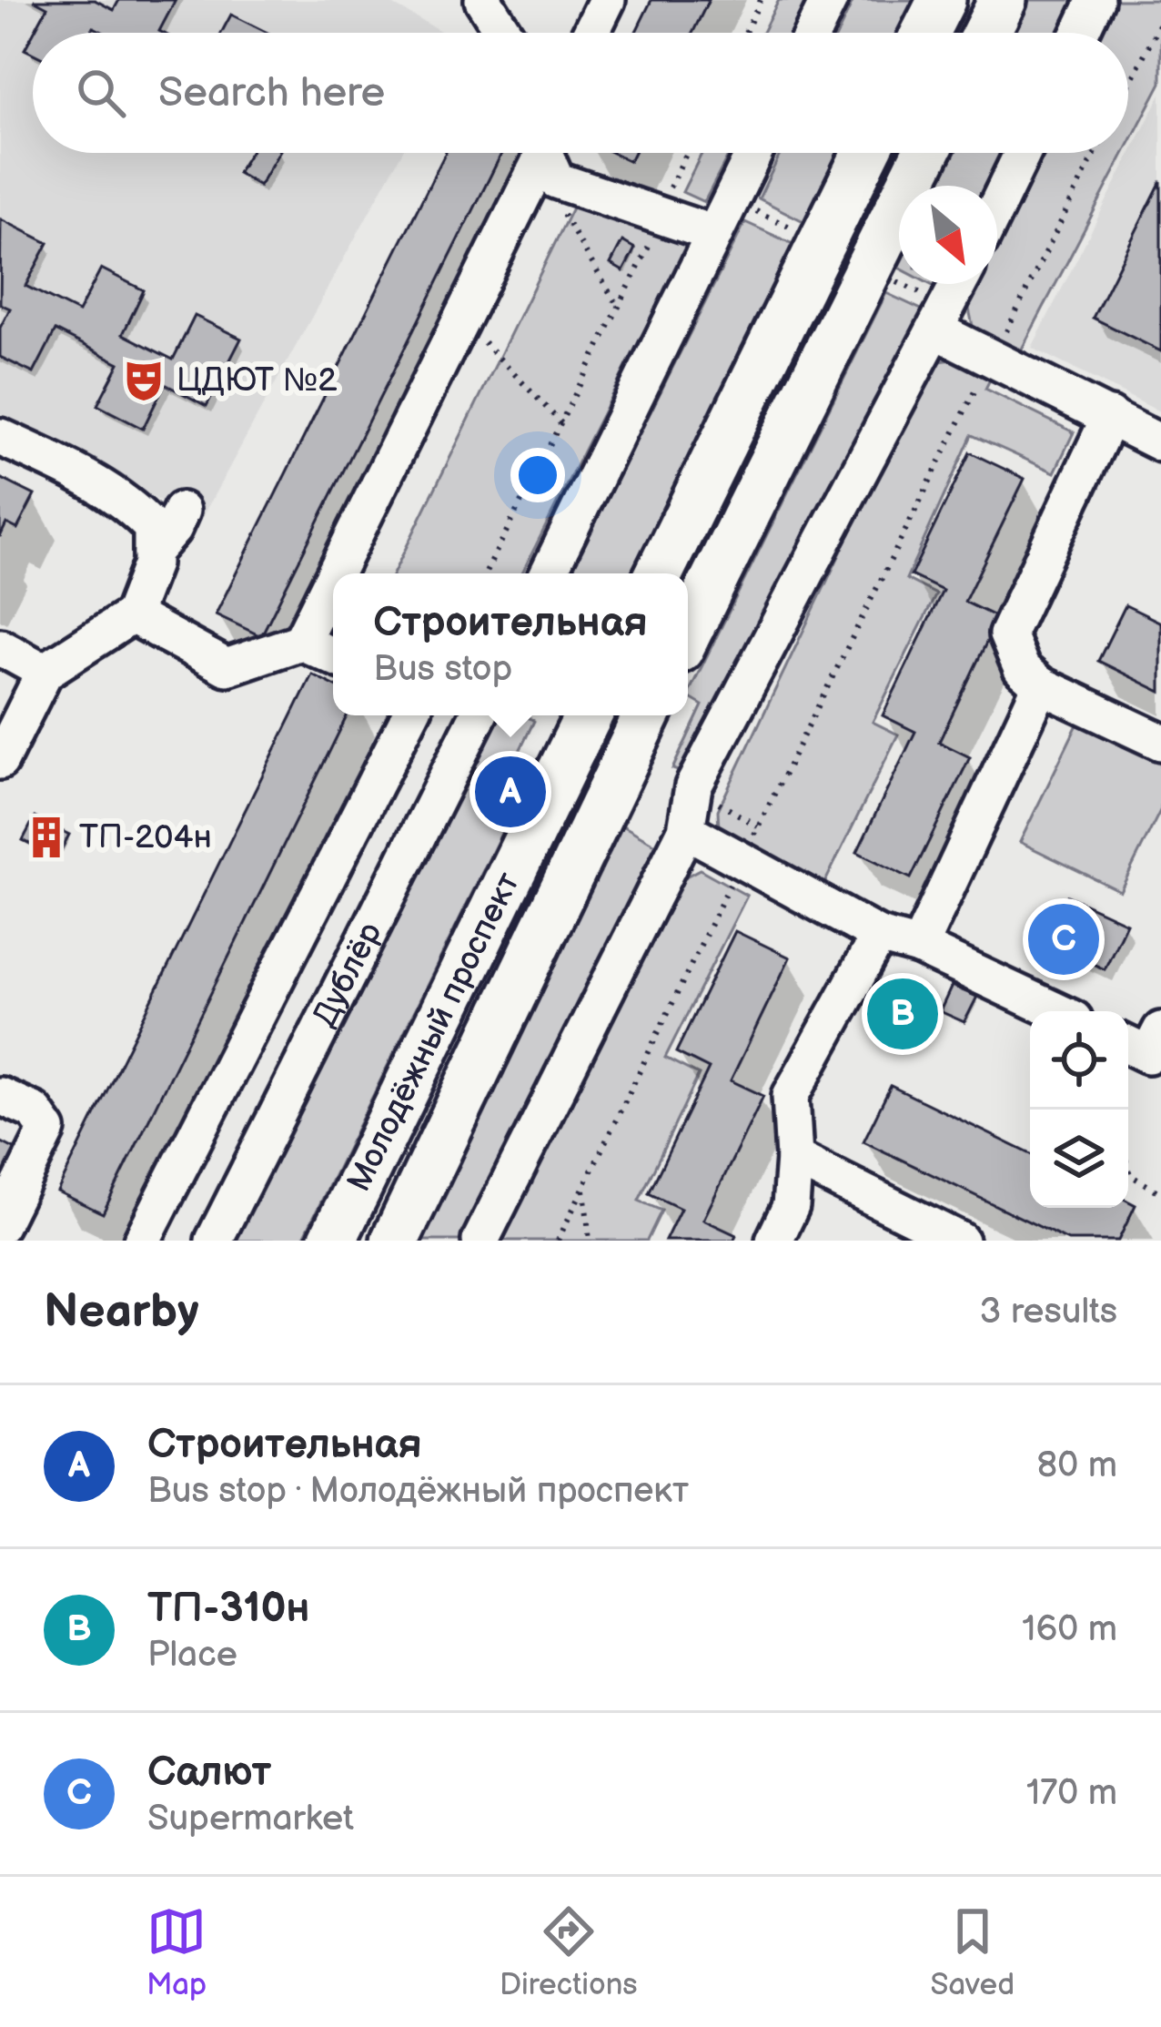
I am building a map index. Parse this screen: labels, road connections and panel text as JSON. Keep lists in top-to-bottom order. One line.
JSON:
{"streets":{"main road":["Молодёжный проспект"],"street":["Дублёр"]},"places":{"theatre":["ЦДЮТ №2"],"building":["ТП-204н"]},"north":"bottom right","page":{"search":"Search here","popup":["Строительная","Bus stop"],"pins":["A","C","B"],"heading":["Nearby","3 results"],"list":[{"mark":"A","name":"Строительная","note":"Bus stop · Молодёжный проспект","value":"80 m"},{"mark":"B","name":"ТП-310н","note":"Place","value":"160 m"},{"mark":"C","name":"Салют","note":"Supermarket","value":"170 m"}],"nav":["Map","Directions","Saved"]}}
